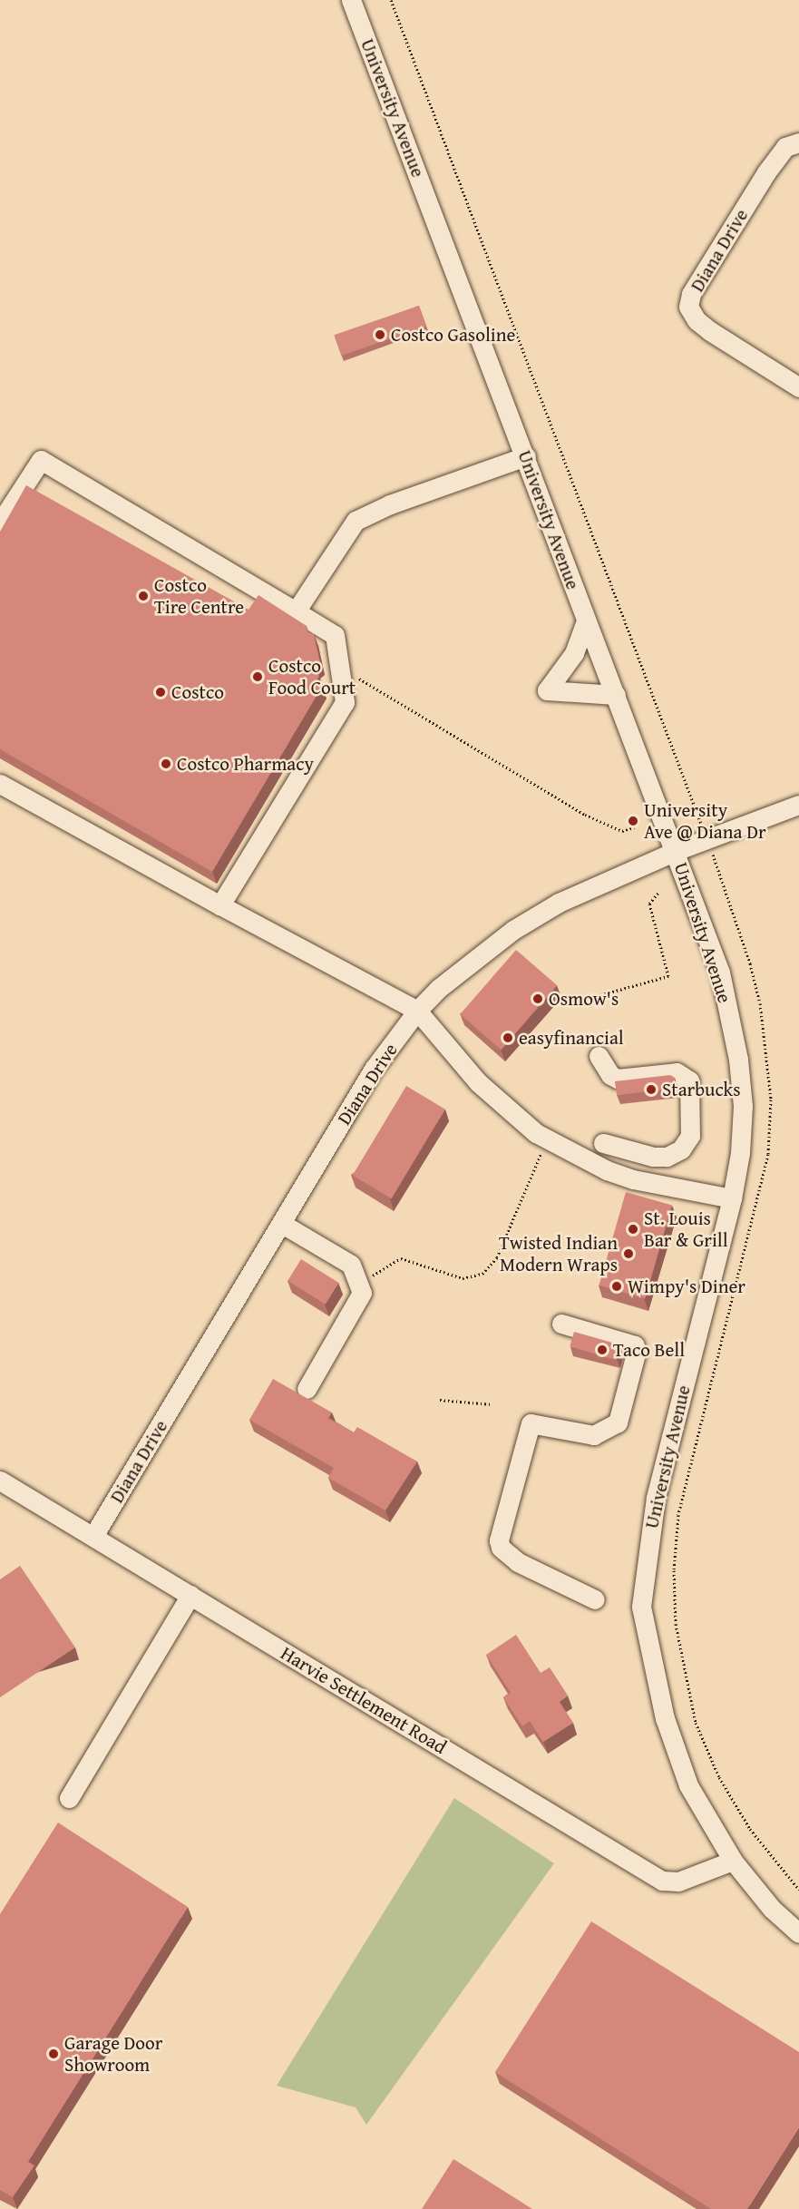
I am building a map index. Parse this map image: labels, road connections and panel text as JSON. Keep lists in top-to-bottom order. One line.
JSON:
{"streets":{"street":["University Avenue","Diana Drive","Harvie Settlement Road"]},"crossings":[["University Avenue","Diana Drive"],["University Avenue","Harvie Settlement Road"],["Diana Drive","Harvie Settlement Road"]],"places":["Costco Gasoline","Costco Tire Centre","Costco Food Court","Costco","Costco Pharmacy","University Ave @ Diana Dr","Osmow's","easyfinancial","Starbucks","St. Louis Bar & Grill","Twisted Indian Modern Wraps","Wimpy's Diner","Taco Bell","Garage Door Showroom"]}
